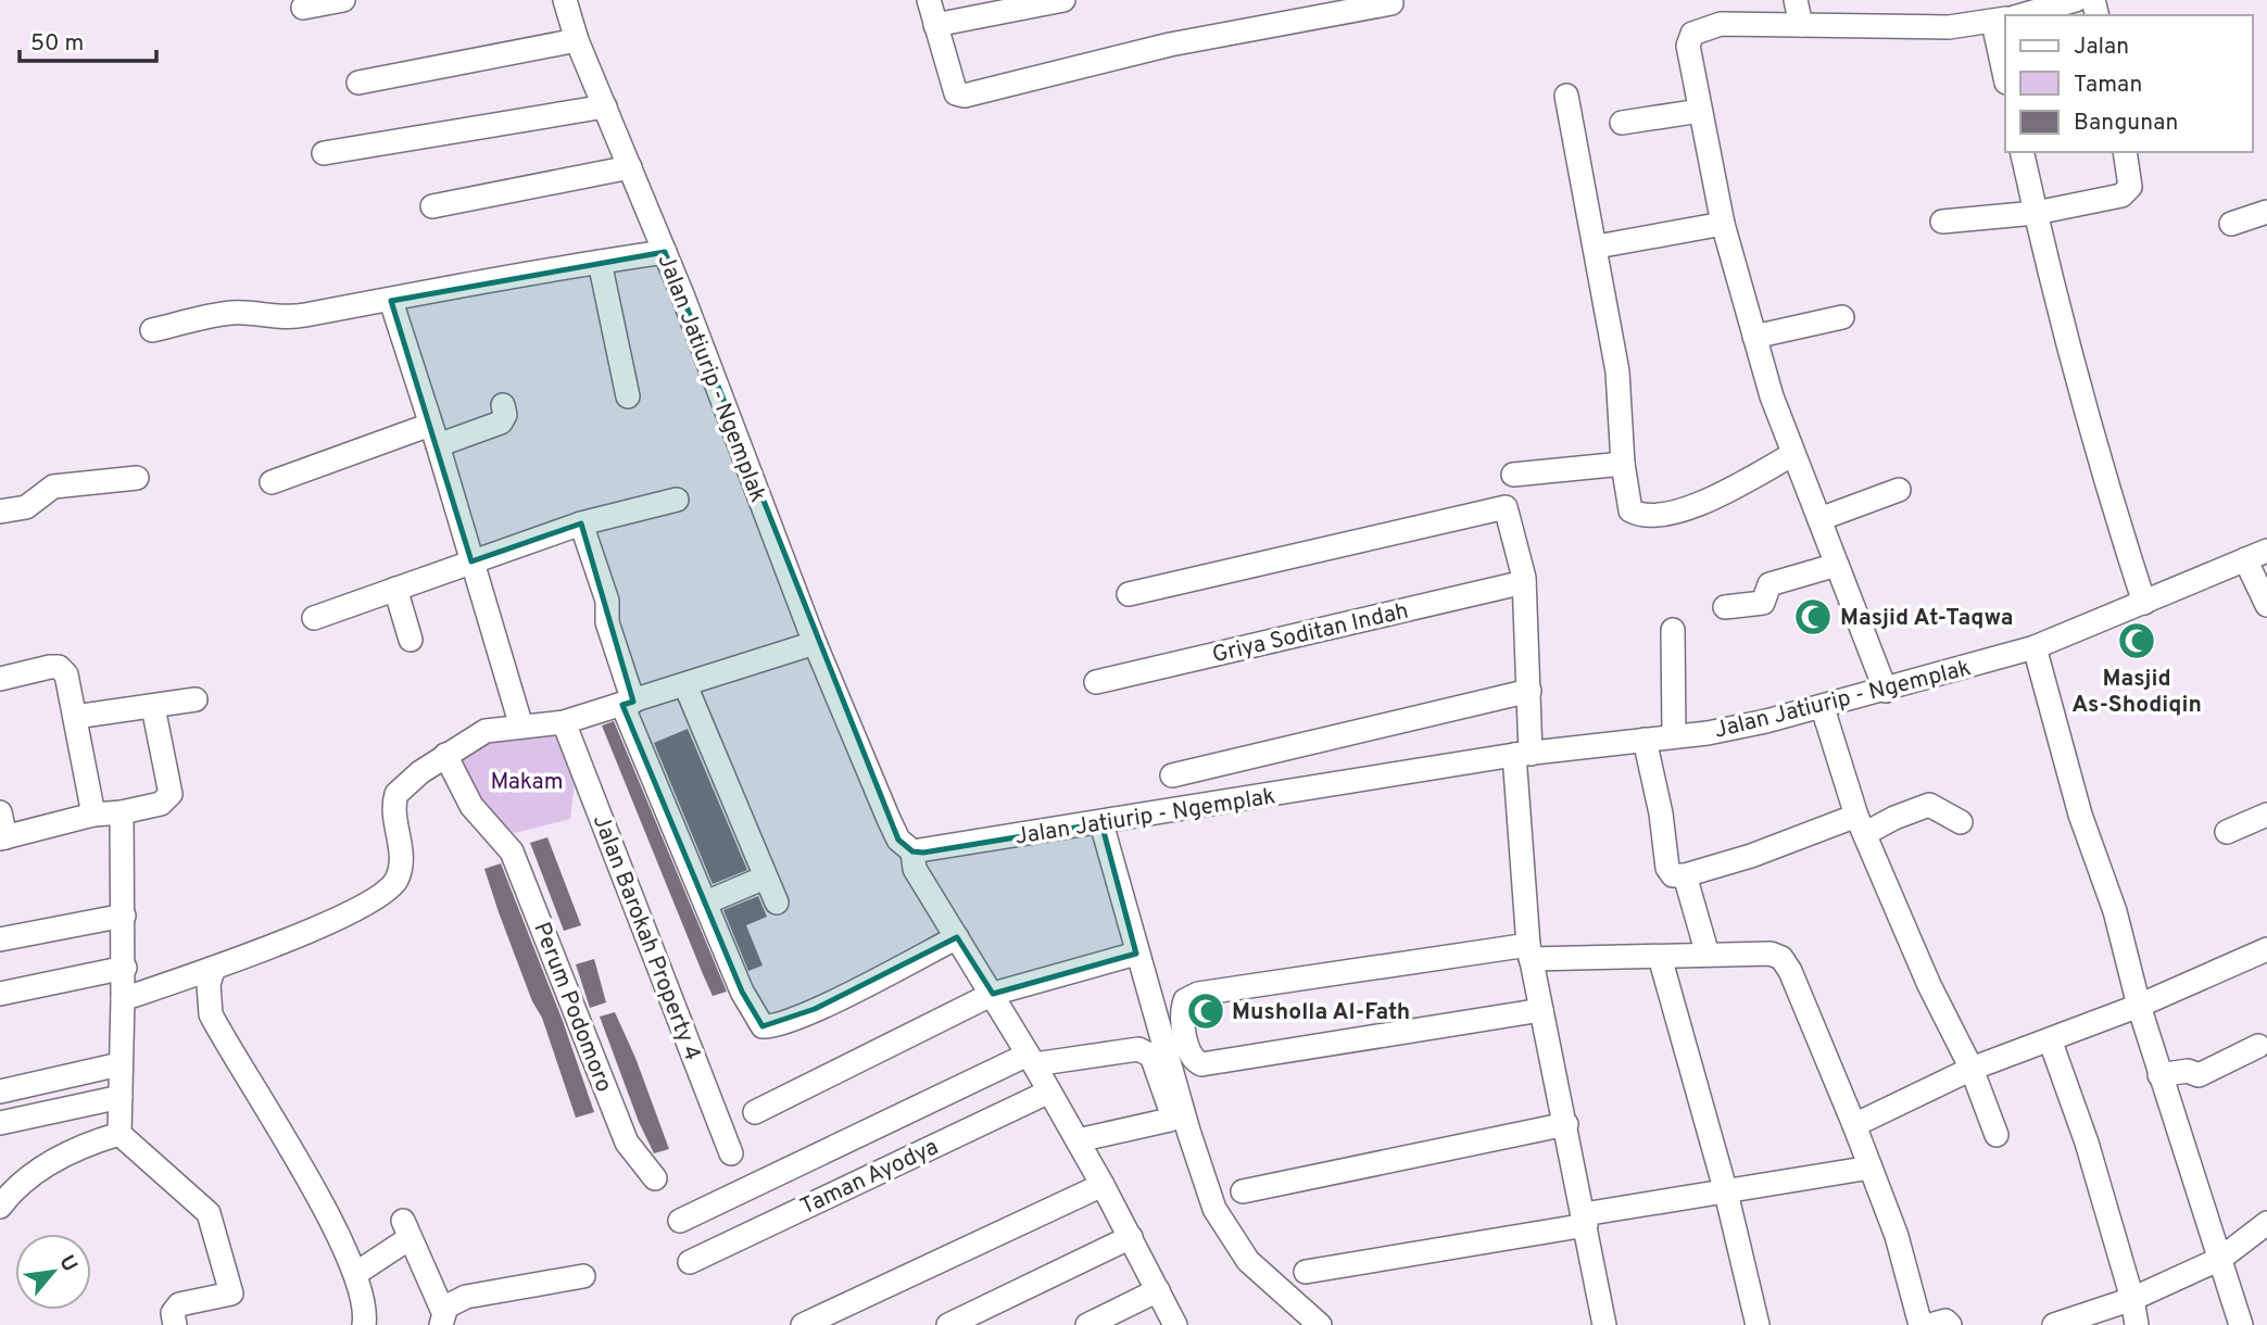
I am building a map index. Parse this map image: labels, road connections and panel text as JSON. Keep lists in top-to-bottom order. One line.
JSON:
{"streets":{"street":["Jalan Jatiurip - Ngemplak","Griya Soditan Indah","Jalan Barokah Property 4","Perum Podomoro","Taman Ayodya"]},"parks":["Makam"],"places":{"mosque":["Masjid At-Taqwa","Masjid As-Shodiqin","Musholla Al-Fath"]},"legend":["Jalan","Taman","Bangunan"],"scale_bar":"50 m","north":"top right"}
